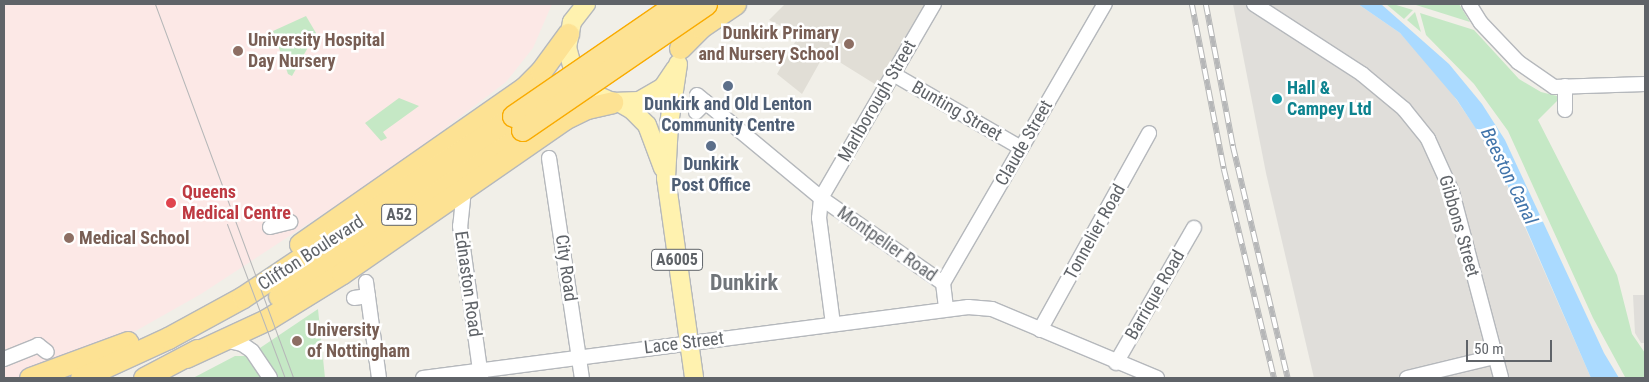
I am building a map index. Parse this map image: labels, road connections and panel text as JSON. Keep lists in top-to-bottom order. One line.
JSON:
{"streets":{"highway":["A52","Clifton Boulevard"],"main road":["A6005"],"street":["Marlborough Street","Bunting Street","Claude Street","Gibbons Street","Tonnelier Road","Montpelier Road","City Road","Ednaston Road","Barrique Road","Lace Street"]},"crossings":[["Marlborough Street","Bunting Street"],["Marlborough Street","Montpelier Road"],["Bunting Street","Claude Street"],["Claude Street","Montpelier Road"],["Montpelier Road","Lace Street"],["A6005","Lace Street"],["City Road","Lace Street"],["Ednaston Road","Lace Street"]],"districts":["Dunkirk"],"water":["Beeston Canal"],"places":["Dunkirk Primary and Nursery School","University Hospital Day Nursery","Dunkirk and Old Lenton Community Centre","Hall & Campey Ltd","Dunkirk Post Office","Queens Medical Centre","Medical School","University of Nottingham"],"scale_bar":"50 m"}
